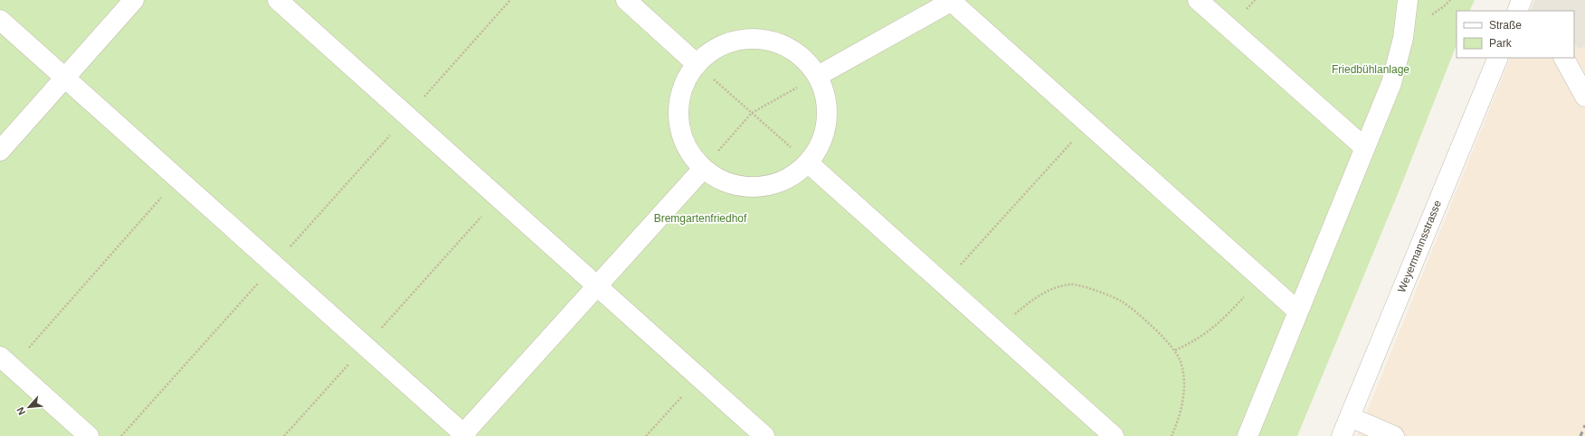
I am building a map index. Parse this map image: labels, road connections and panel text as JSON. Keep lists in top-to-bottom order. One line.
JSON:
{"streets":{"street":["Weyermannsstrasse"]},"parks":["Friedbühlanlage","Bremgartenfriedhof"],"legend":["Straße","Park"],"north":"bottom left"}
